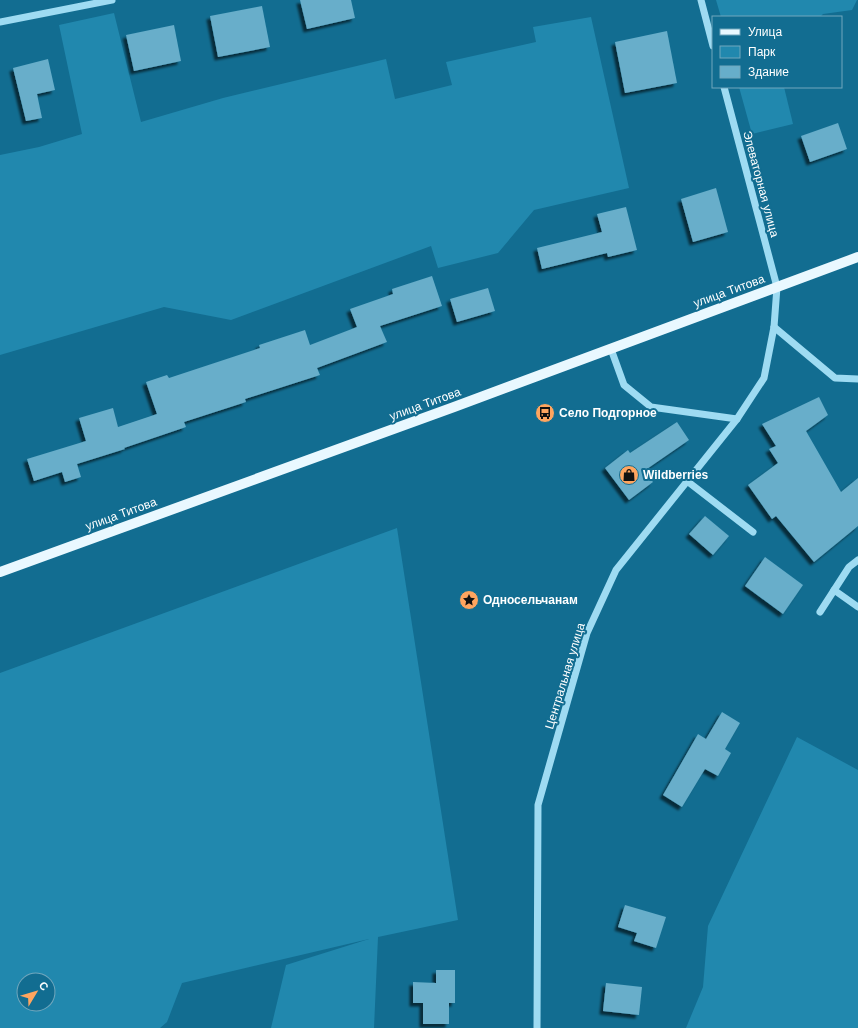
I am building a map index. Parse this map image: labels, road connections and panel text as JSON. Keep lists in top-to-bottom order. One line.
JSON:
{"streets":{"main road":["улица Титова"],"street":["Элеваторная улица","Центральная улица"]},"crossings":[["Элеваторная улица","улица Титова"],["Элеваторная улица","Центральная улица"],["улица Титова","Центральная улица"]],"places":{"bus stop":["Село Подгорное"],"shop":["Wildberries"],"place":["Односельчанам"]},"legend":["Улица","Парк","Здание"],"north":"top right"}
